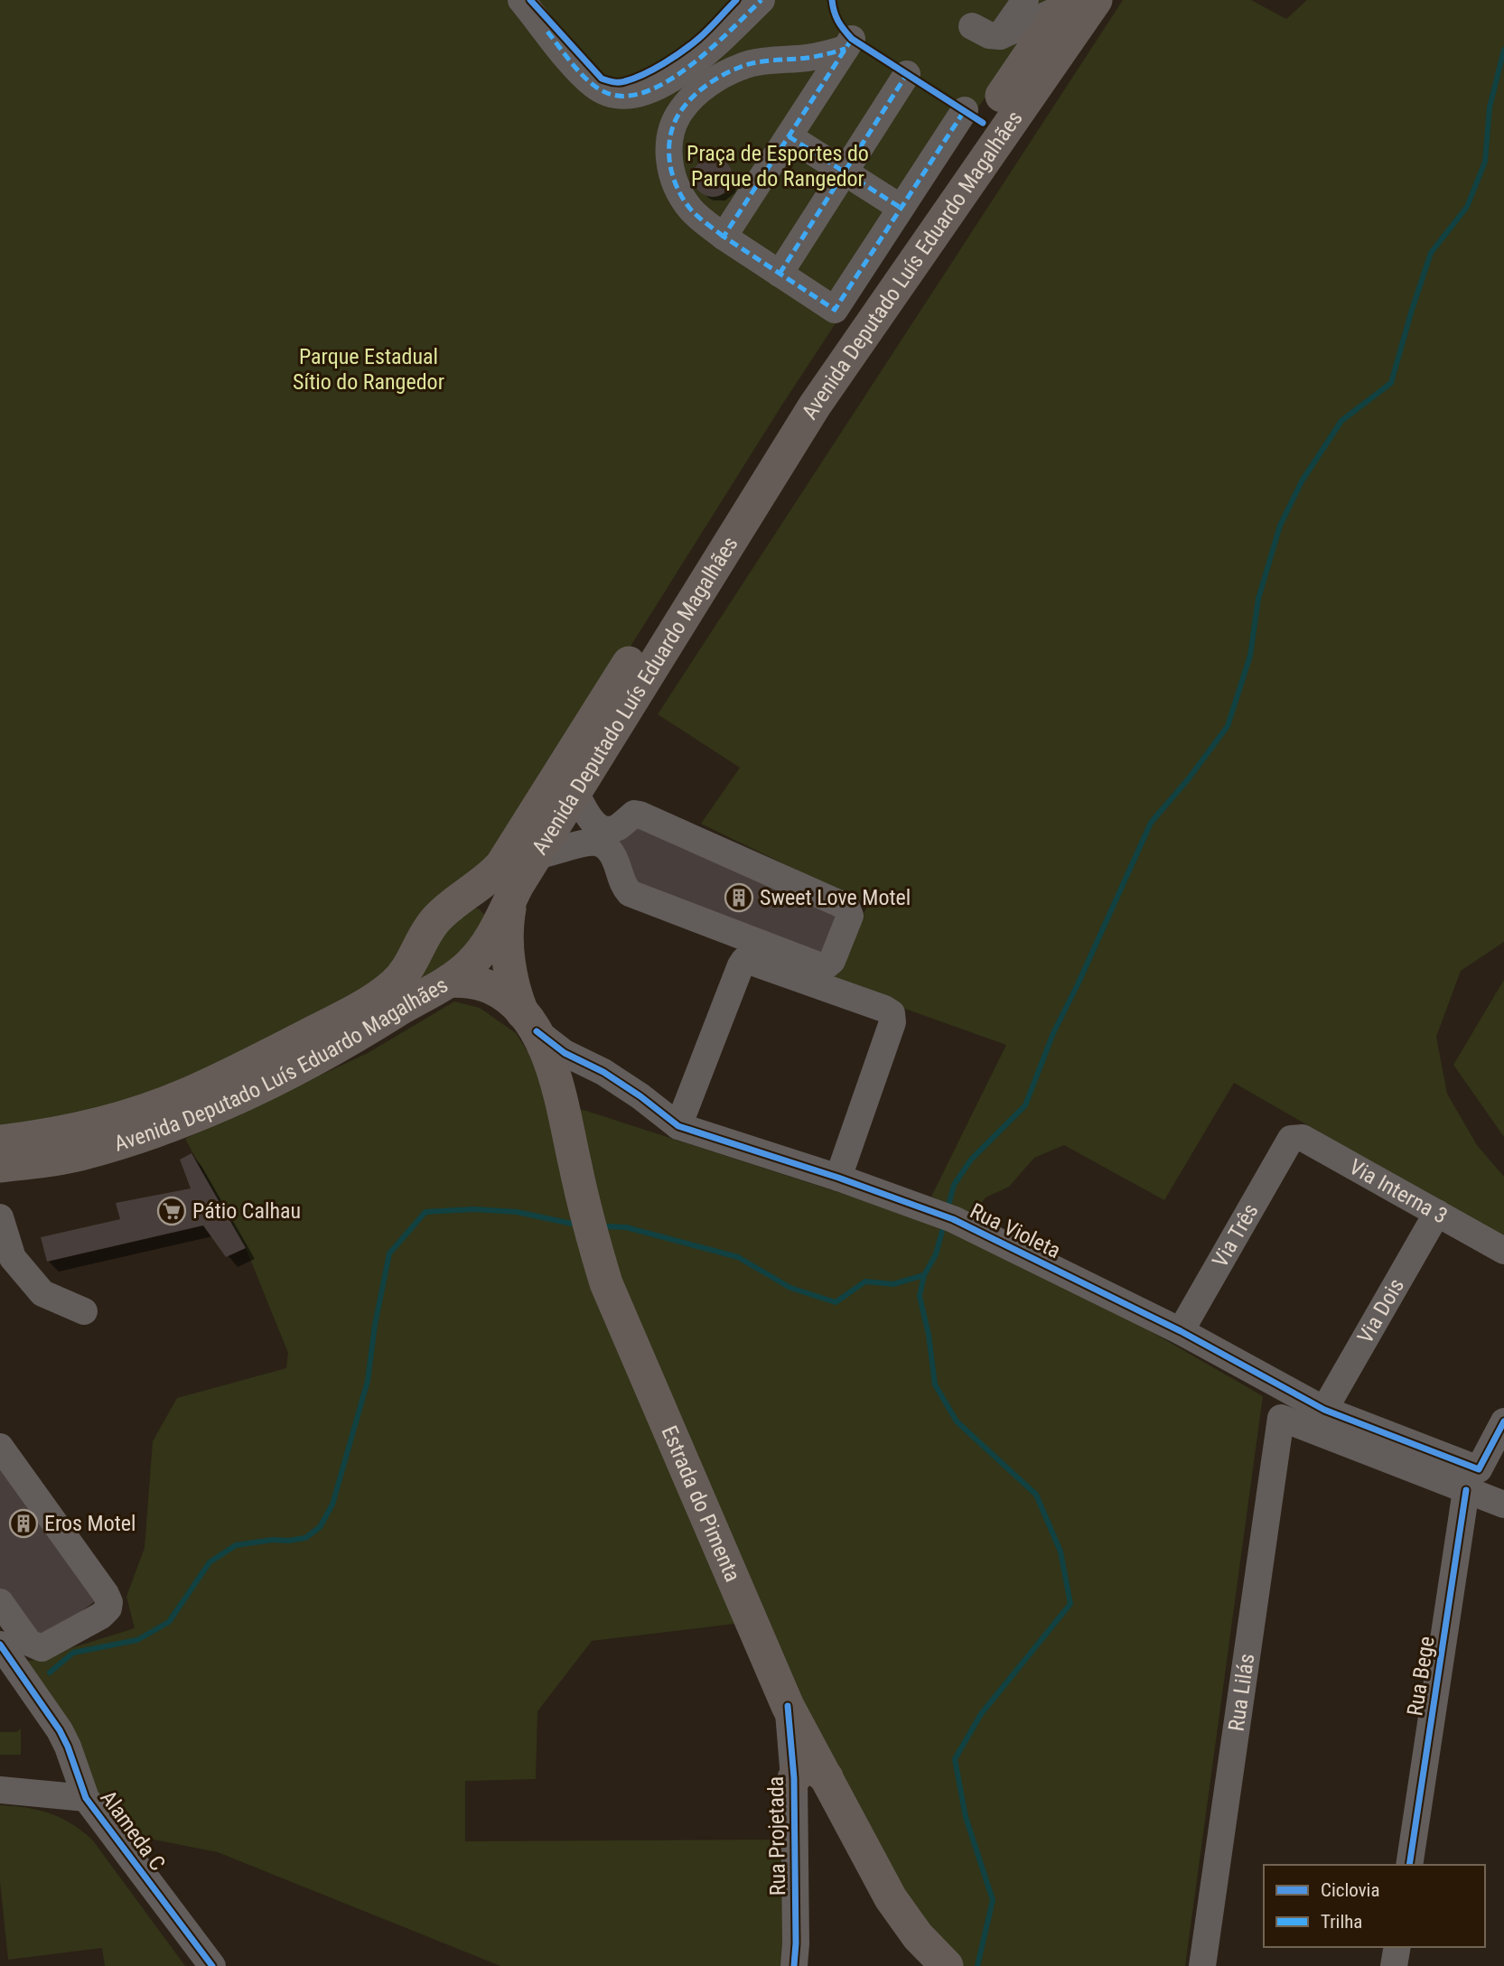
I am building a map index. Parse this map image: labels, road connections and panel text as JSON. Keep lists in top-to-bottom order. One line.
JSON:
{"streets":{"main road":["Avenida Deputado Luís Eduardo Magalhães","Estrada do Pimenta"],"street":["Via Interna 3","Rua Violeta","Via Três","Via Dois","Rua Bege","Rua Lilás","Alameda C","Rua Projetada"]},"crossings":[["Avenida Deputado Luís Eduardo Magalhães","Estrada do Pimenta"],["Via Interna 3","Via Três"],["Via Interna 3","Via Dois"],["Rua Violeta","Via Três"],["Rua Violeta","Via Dois"],["Rua Violeta","Estrada do Pimenta"],["Rua Violeta","Rua Bege"],["Rua Violeta","Rua Lilás"],["Estrada do Pimenta","Rua Projetada"],["Rua Bege","Rua Lilás"]],"parks":["Praça de Esportes do Parque do Rangedor","Parque Estadual Sítio do Rangedor"],"places":{"building":["Sweet Love Motel","Eros Motel"],"supermarket":["Pátio Calhau"]},"legend":["Ciclovia","Trilha"]}
